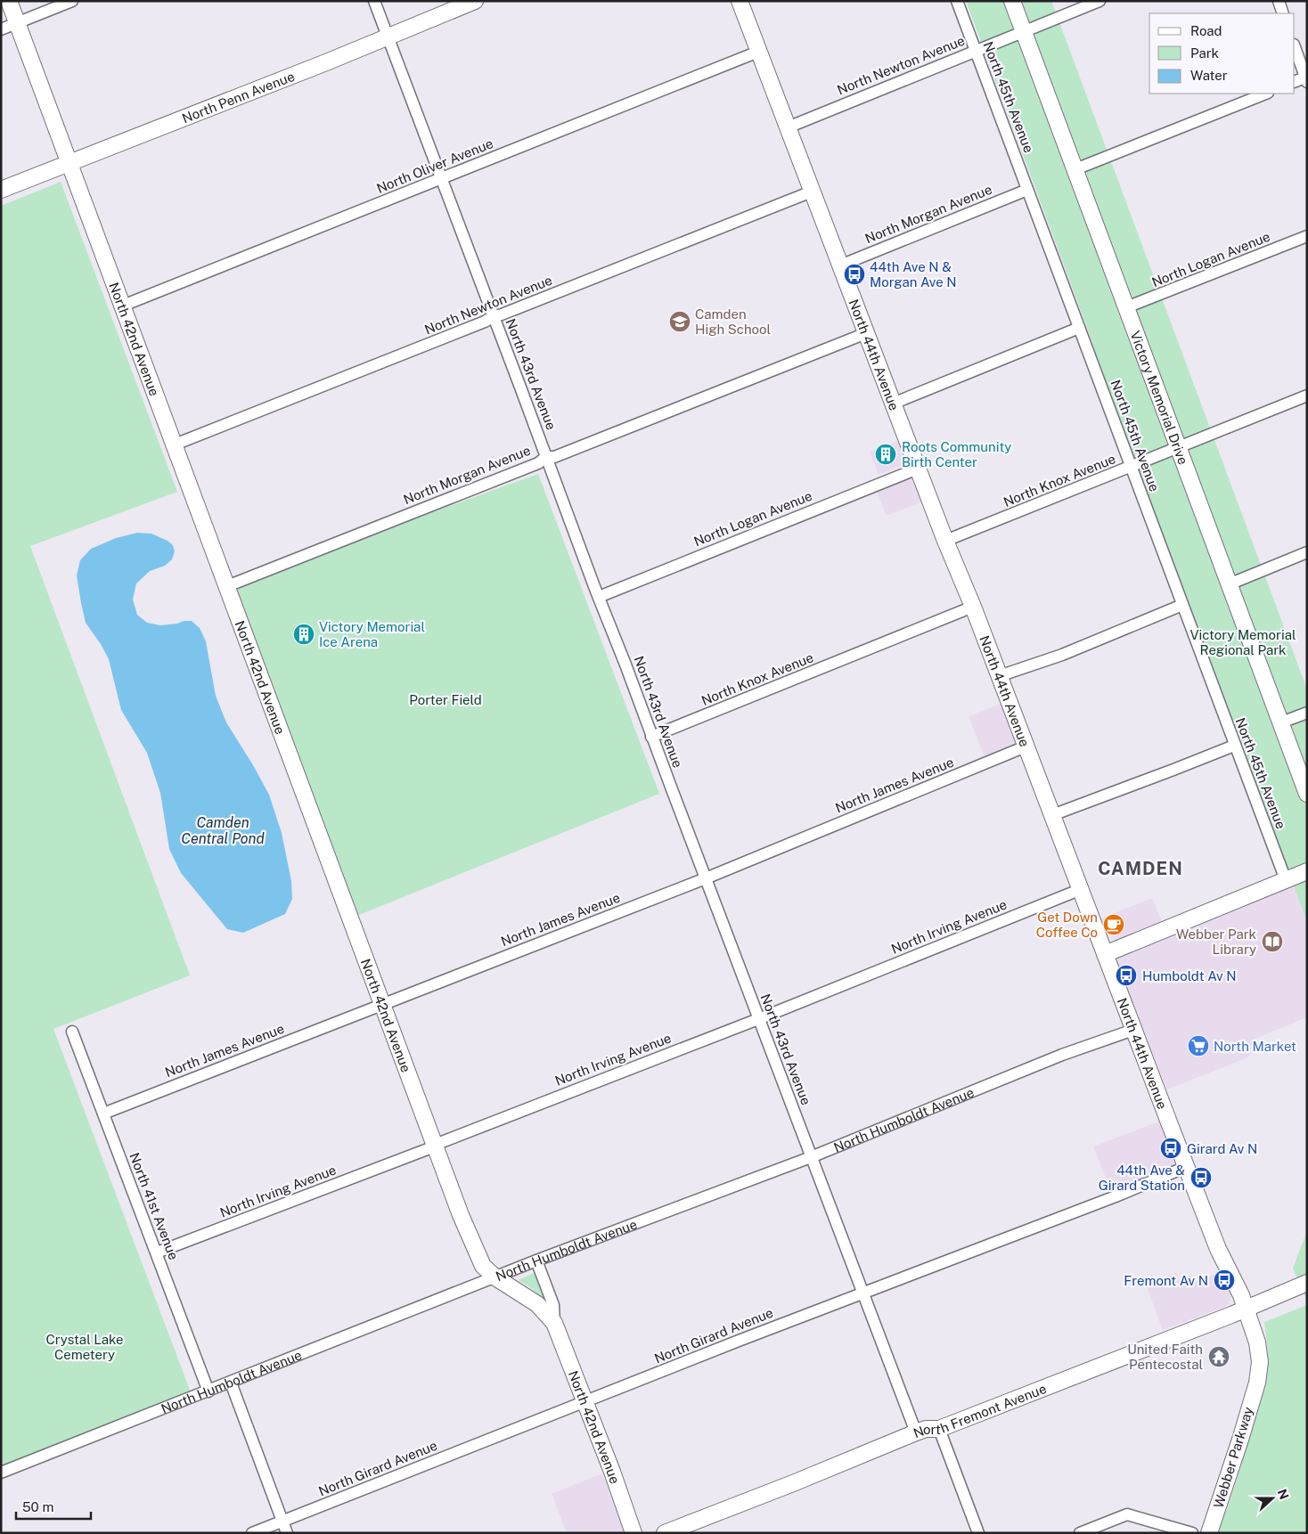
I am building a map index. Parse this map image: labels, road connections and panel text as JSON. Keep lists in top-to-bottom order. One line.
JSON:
{"streets":{"street":["North Newton Avenue","North Penn Avenue","North 45th Avenue","North Oliver Avenue","North Morgan Avenue","North Logan Avenue","North 42nd Avenue","North 44th Avenue","North 43rd Avenue","Victory Memorial Drive","North Knox Avenue","North James Avenue","North Irving Avenue","North Humboldt Avenue","North 41st Avenue","North Girard Avenue","North Fremont Avenue","Webber Parkway"]},"crossings":[["North Newton Avenue","North 45th Avenue"],["North Newton Avenue","North 42nd Avenue"],["North Newton Avenue","North 44th Avenue"],["North Newton Avenue","North 43rd Avenue"],["North Newton Avenue","Victory Memorial Drive"],["North Penn Avenue","North 42nd Avenue"],["North Penn Avenue","North 43rd Avenue"],["North 45th Avenue","North Morgan Avenue"],["North 45th Avenue","North Knox Avenue"],["North Oliver Avenue","North 42nd Avenue"],["North Oliver Avenue","North 44th Avenue"],["North Oliver Avenue","North 43rd Avenue"],["North Morgan Avenue","North 42nd Avenue"],["North Morgan Avenue","North 44th Avenue"],["North Morgan Avenue","North 43rd Avenue"],["North Logan Avenue","North 44th Avenue"],["North Logan Avenue","North 43rd Avenue"],["North Logan Avenue","Victory Memorial Drive"],["North 42nd Avenue","North James Avenue"],["North 42nd Avenue","North Irving Avenue"],["North 42nd Avenue","North Humboldt Avenue"],["North 42nd Avenue","North Girard Avenue"],["North 44th Avenue","North Knox Avenue"],["North 44th Avenue","North James Avenue"],["North 44th Avenue","North Irving Avenue"],["North 44th Avenue","North Humboldt Avenue"],["North 44th Avenue","North Girard Avenue"],["North 44th Avenue","North Fremont Avenue"],["North 44th Avenue","Webber Parkway"],["North 43rd Avenue","North Knox Avenue"],["North 43rd Avenue","North James Avenue"],["North 43rd Avenue","North Irving Avenue"],["North 43rd Avenue","North Humboldt Avenue"],["North 43rd Avenue","North Girard Avenue"],["North 43rd Avenue","North Fremont Avenue"],["Victory Memorial Drive","North Knox Avenue"],["North James Avenue","North 41st Avenue"],["North Irving Avenue","North 41st Avenue"],["North Humboldt Avenue","North 41st Avenue"]],"districts":["CAMDEN"],"water":["Camden Central Pond"],"parks":["Victory Memorial Regional Park","Porter Field","Crystal Lake Cemetery"],"places":{"bus stop":["44th Ave N & Morgan Ave N","Humboldt Av N","Girard Av N","44th Ave & Girard Station","Fremont Av N"],"school or university":["Camden High School"],"building":["Roots Community Birth Center","Victory Memorial Ice Arena"],"cafe":["Get Down Coffee Co"],"library":["Webber Park Library"],"supermarket":["North Market"],"temple":["United Faith Pentecostal"]},"legend":["Road","Park","Water"],"scale_bar":"50 m","north":"right"}
